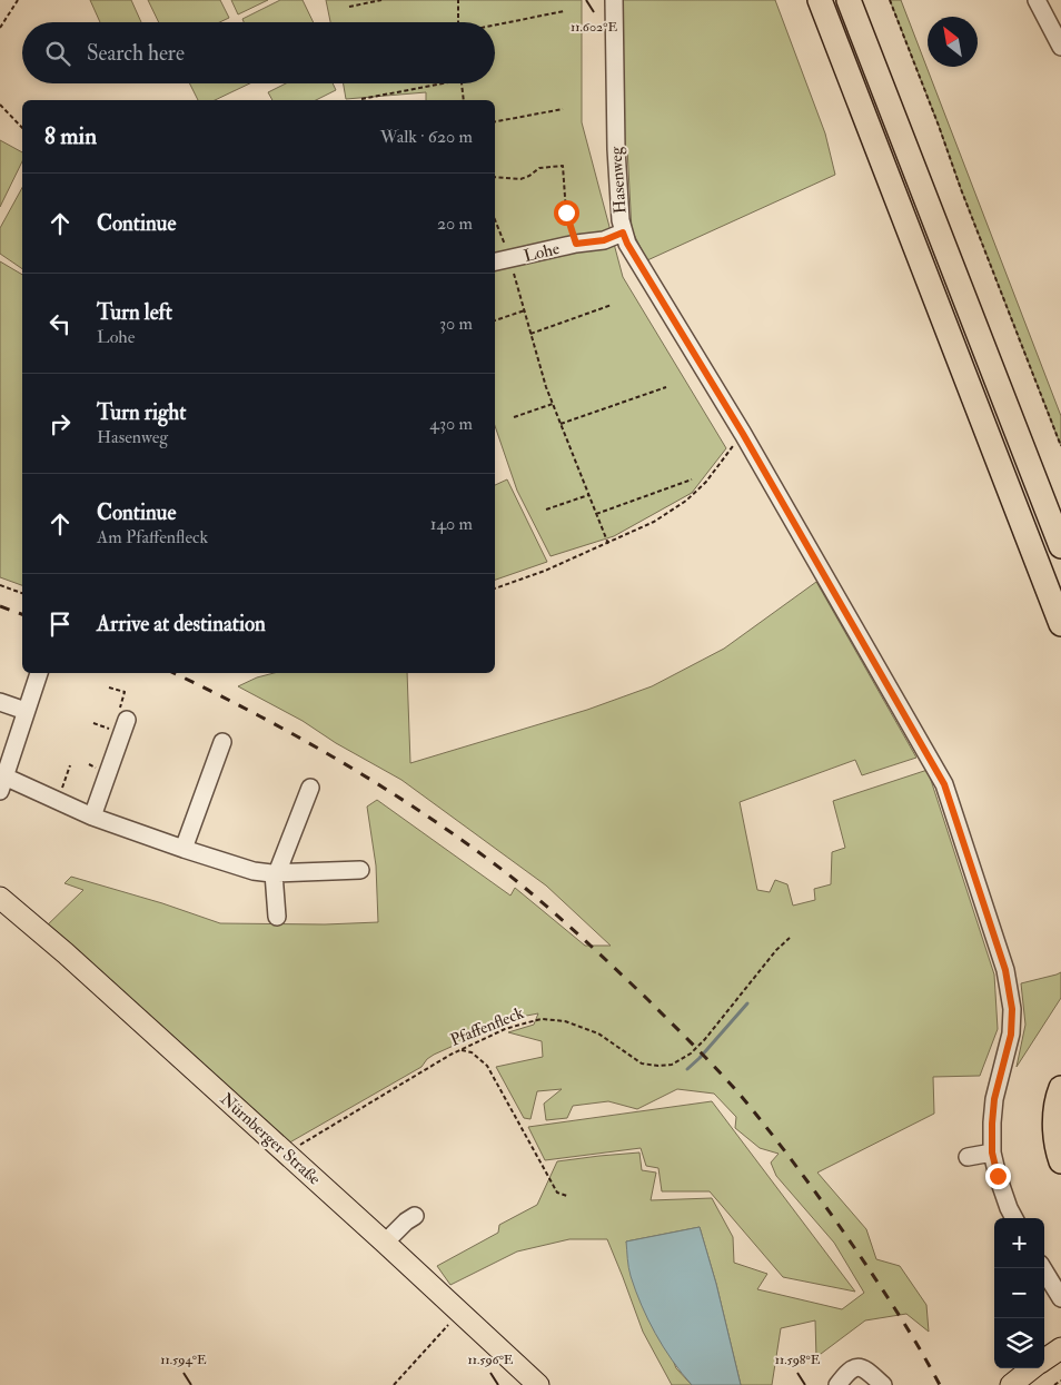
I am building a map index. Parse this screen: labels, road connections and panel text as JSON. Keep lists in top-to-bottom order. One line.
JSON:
{"streets":{"main road":["Nürnberger Straße"],"street":["Hasenweg","Lohe"],"path":["Pfaffenfleck"]},"crossings":[["Hasenweg","Lohe"],["Pfaffenfleck","Nürnberger Straße"]],"north":"top left","page":{"search":"Search here","heading":["8 min","Walk · 620 m"],"list":[["Continue","20 m"],["Turn left","Lohe","30 m"],["Turn right","Hasenweg","430 m"],["Continue","Am Pfaffenfleck","140 m"],"Arrive at destination"],"map_buttons":["+","−"]},"coordinates":["11.602°E","11.594°E","11.596°E","11.598°E"]}
